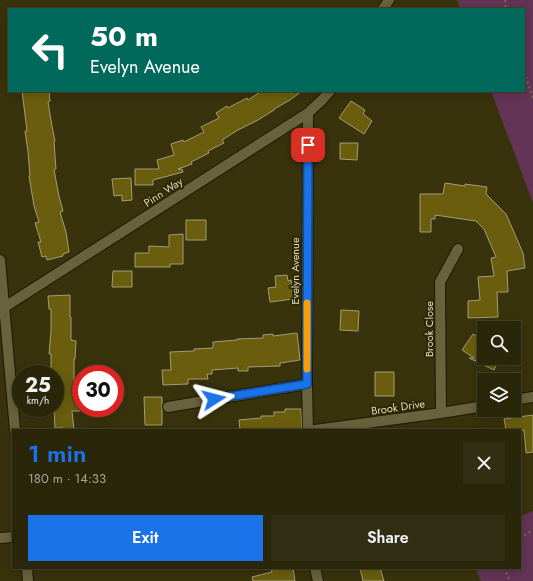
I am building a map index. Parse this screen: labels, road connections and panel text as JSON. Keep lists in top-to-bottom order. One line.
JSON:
{"streets":{"street":["Pinn Way","Evelyn Avenue","Brook Close","Brook Drive"]},"crossings":[["Pinn Way","Evelyn Avenue"],["Brook Close","Brook Drive"]],"page":{"turn":["50 m","Evelyn Avenue"],"speed":"25 km/h","limit":"30","heading":["1 min","180 m · 14:33"],"buttons":["Exit","Share"]}}
